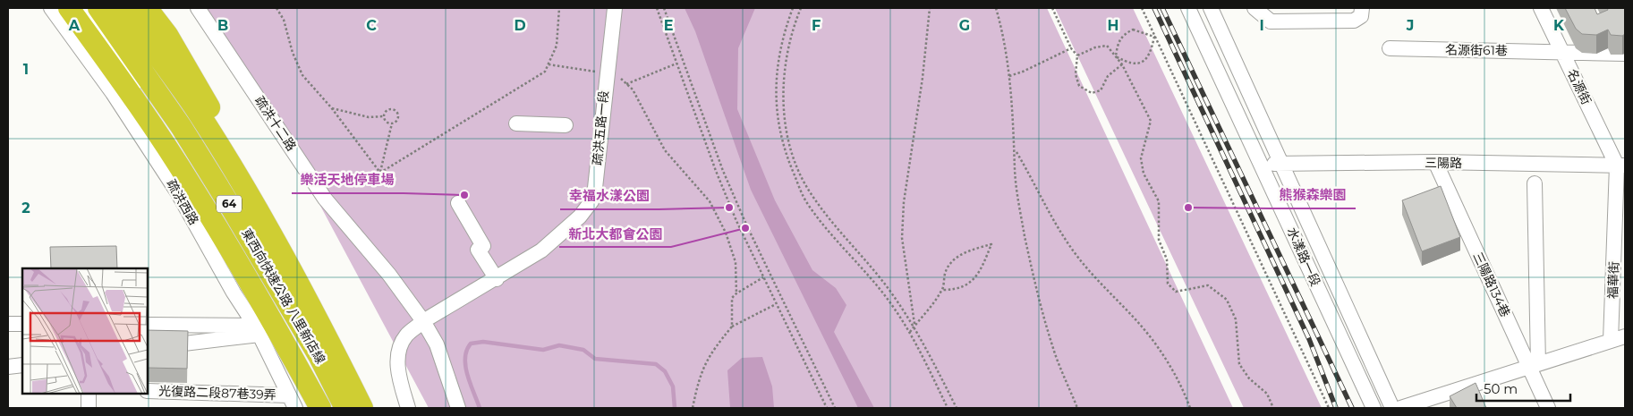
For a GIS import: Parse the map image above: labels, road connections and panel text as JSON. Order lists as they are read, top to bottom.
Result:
{
  "streets": {
    "highway": ["64", "東西向快速公路 八里新店線"],
    "street": [
      "名源街61巷",
      "名源街",
      "疏洪十二路",
      "疏洪五路一段",
      "三陽路",
      "疏洪西路",
      "水漾路一段",
      "福華街",
      "三陽路134巷",
      "光復路二段87巷39弄"
    ]
  },
  "crossings": [
    ["名源街61巷", "名源街"],
    ["名源街", "三陽路"],
    ["名源街", "福華街"],
    ["疏洪十二路", "疏洪五路一段"],
    ["三陽路", "水漾路一段"],
    ["三陽路", "福華街"],
    ["三陽路", "三陽路134巷"],
    ["疏洪西路", "光復路二段87巷39弄"]
  ],
  "places": [
    "樂活天地停車場",
    "幸福水漾公園",
    "熊猴森樂園",
    "新北大都會公園"
  ],
  "scale_bar": "50 m",
  "grid": {
    "columns": [
      "A",
      "B",
      "C",
      "D",
      "E",
      "F",
      "G",
      "H",
      "I",
      "J",
      "K"
    ],
    "rows": ["1", "2"]
  }
}
